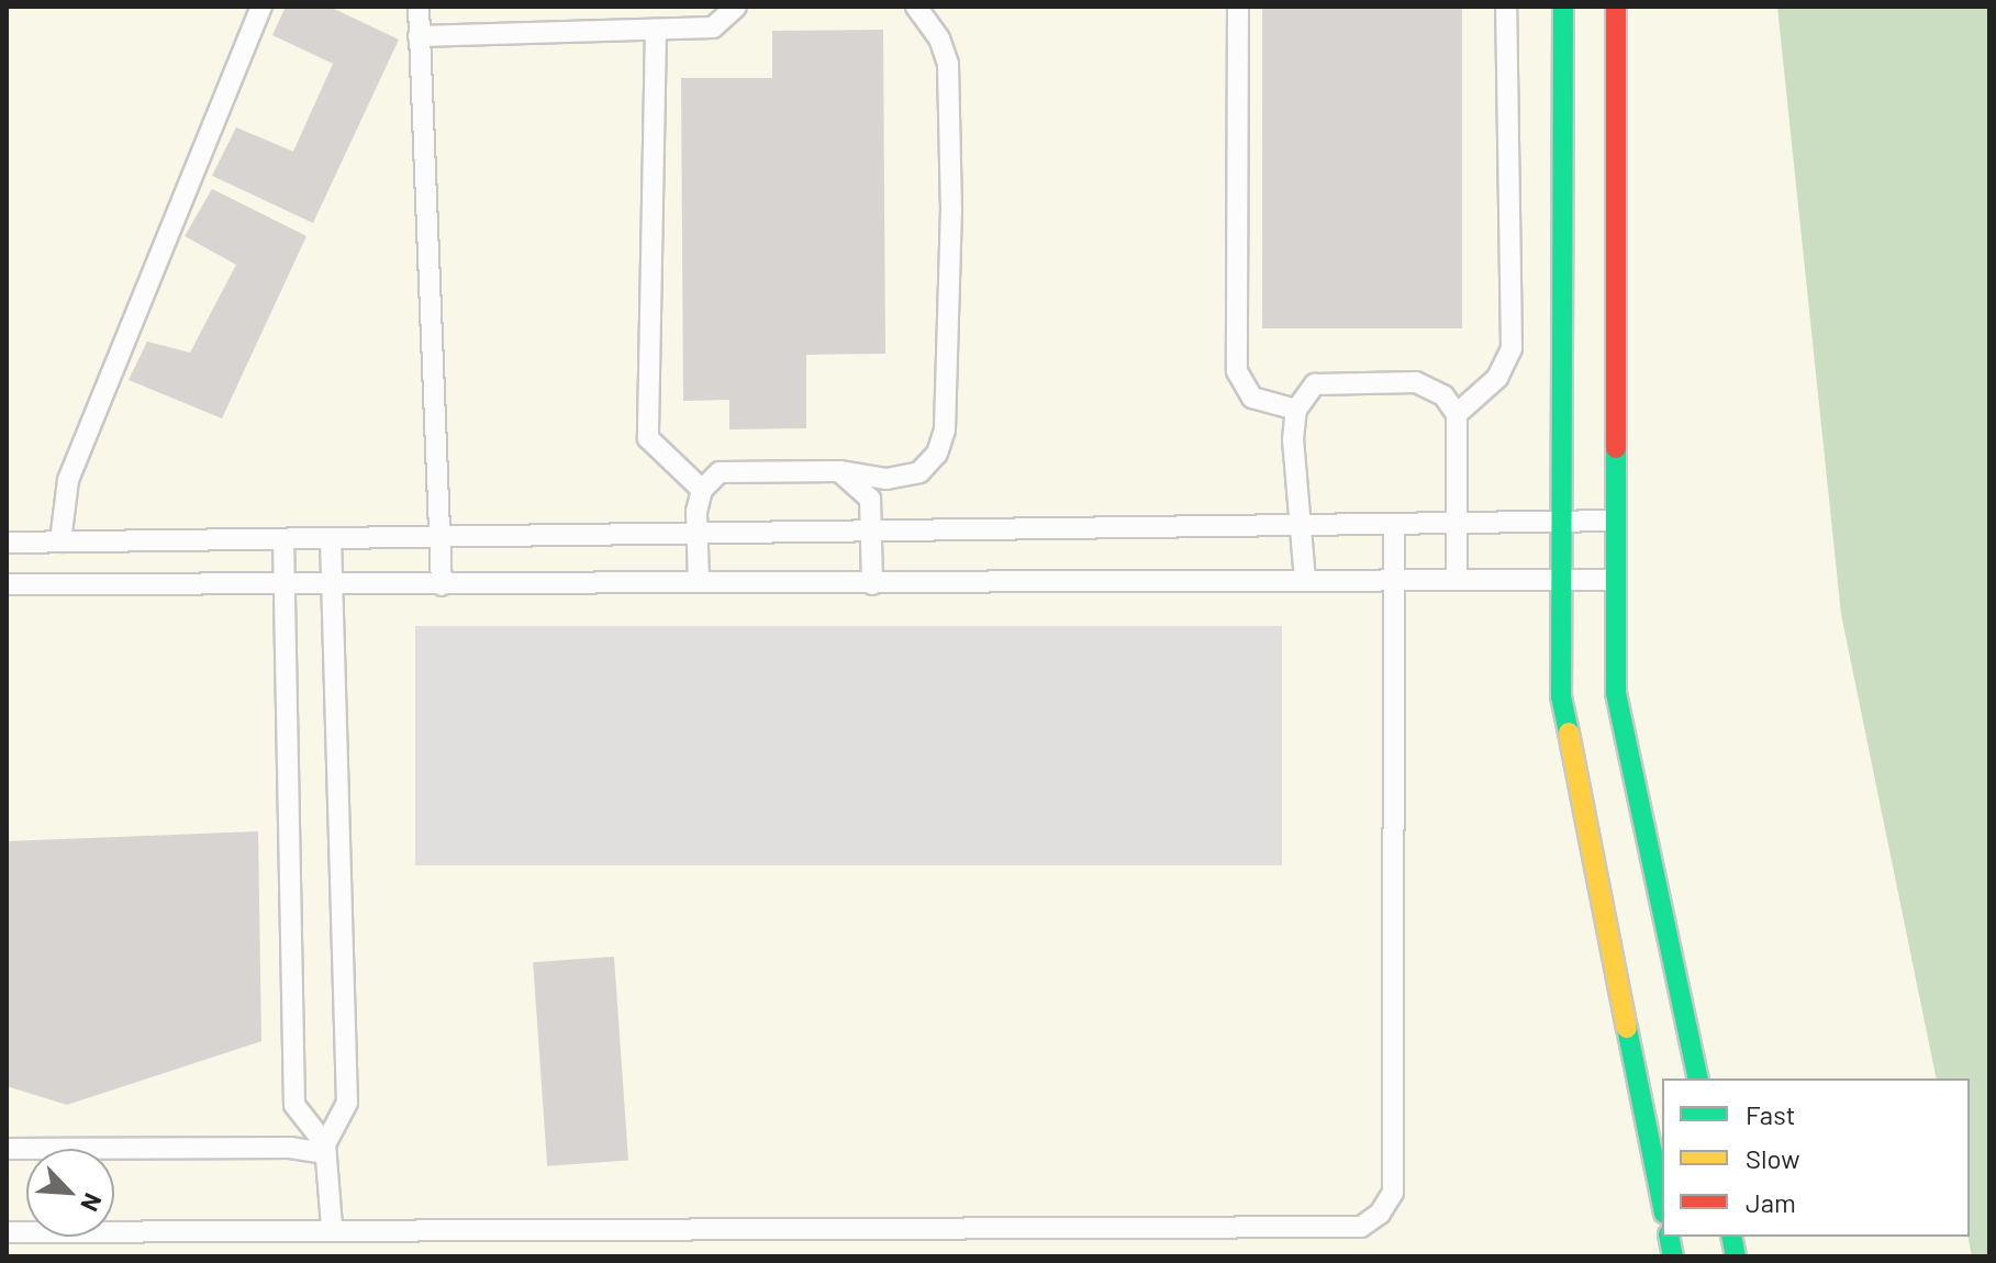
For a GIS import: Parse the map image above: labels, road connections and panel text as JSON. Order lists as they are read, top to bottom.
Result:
{
  "legend": ["Fast", "Slow", "Jam"],
  "north": "bottom right"
}
